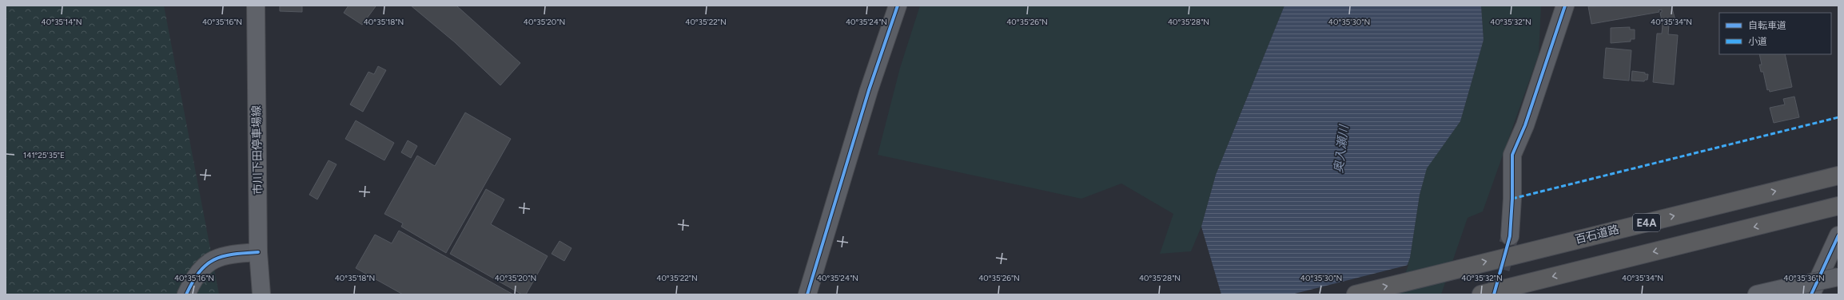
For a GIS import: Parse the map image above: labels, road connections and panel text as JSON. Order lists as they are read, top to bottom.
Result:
{
  "streets": {
    "highway": ["E4A", "百石道路"],
    "main road": ["市川下田停車場線"]
  },
  "water": ["奥入瀬川"],
  "legend": ["自転車道", "小道"],
  "coordinates": [
    "40°35'14\"N",
    "40°35'16\"N",
    "40°35'18\"N",
    "40°35'20\"N",
    "40°35'22\"N",
    "40°35'24\"N",
    "40°35'26\"N",
    "40°35'28\"N",
    "40°35'30\"N",
    "40°35'32\"N",
    "40°35'34\"N",
    "141°25'35\"E",
    "40°35'36\"N"
  ]
}
